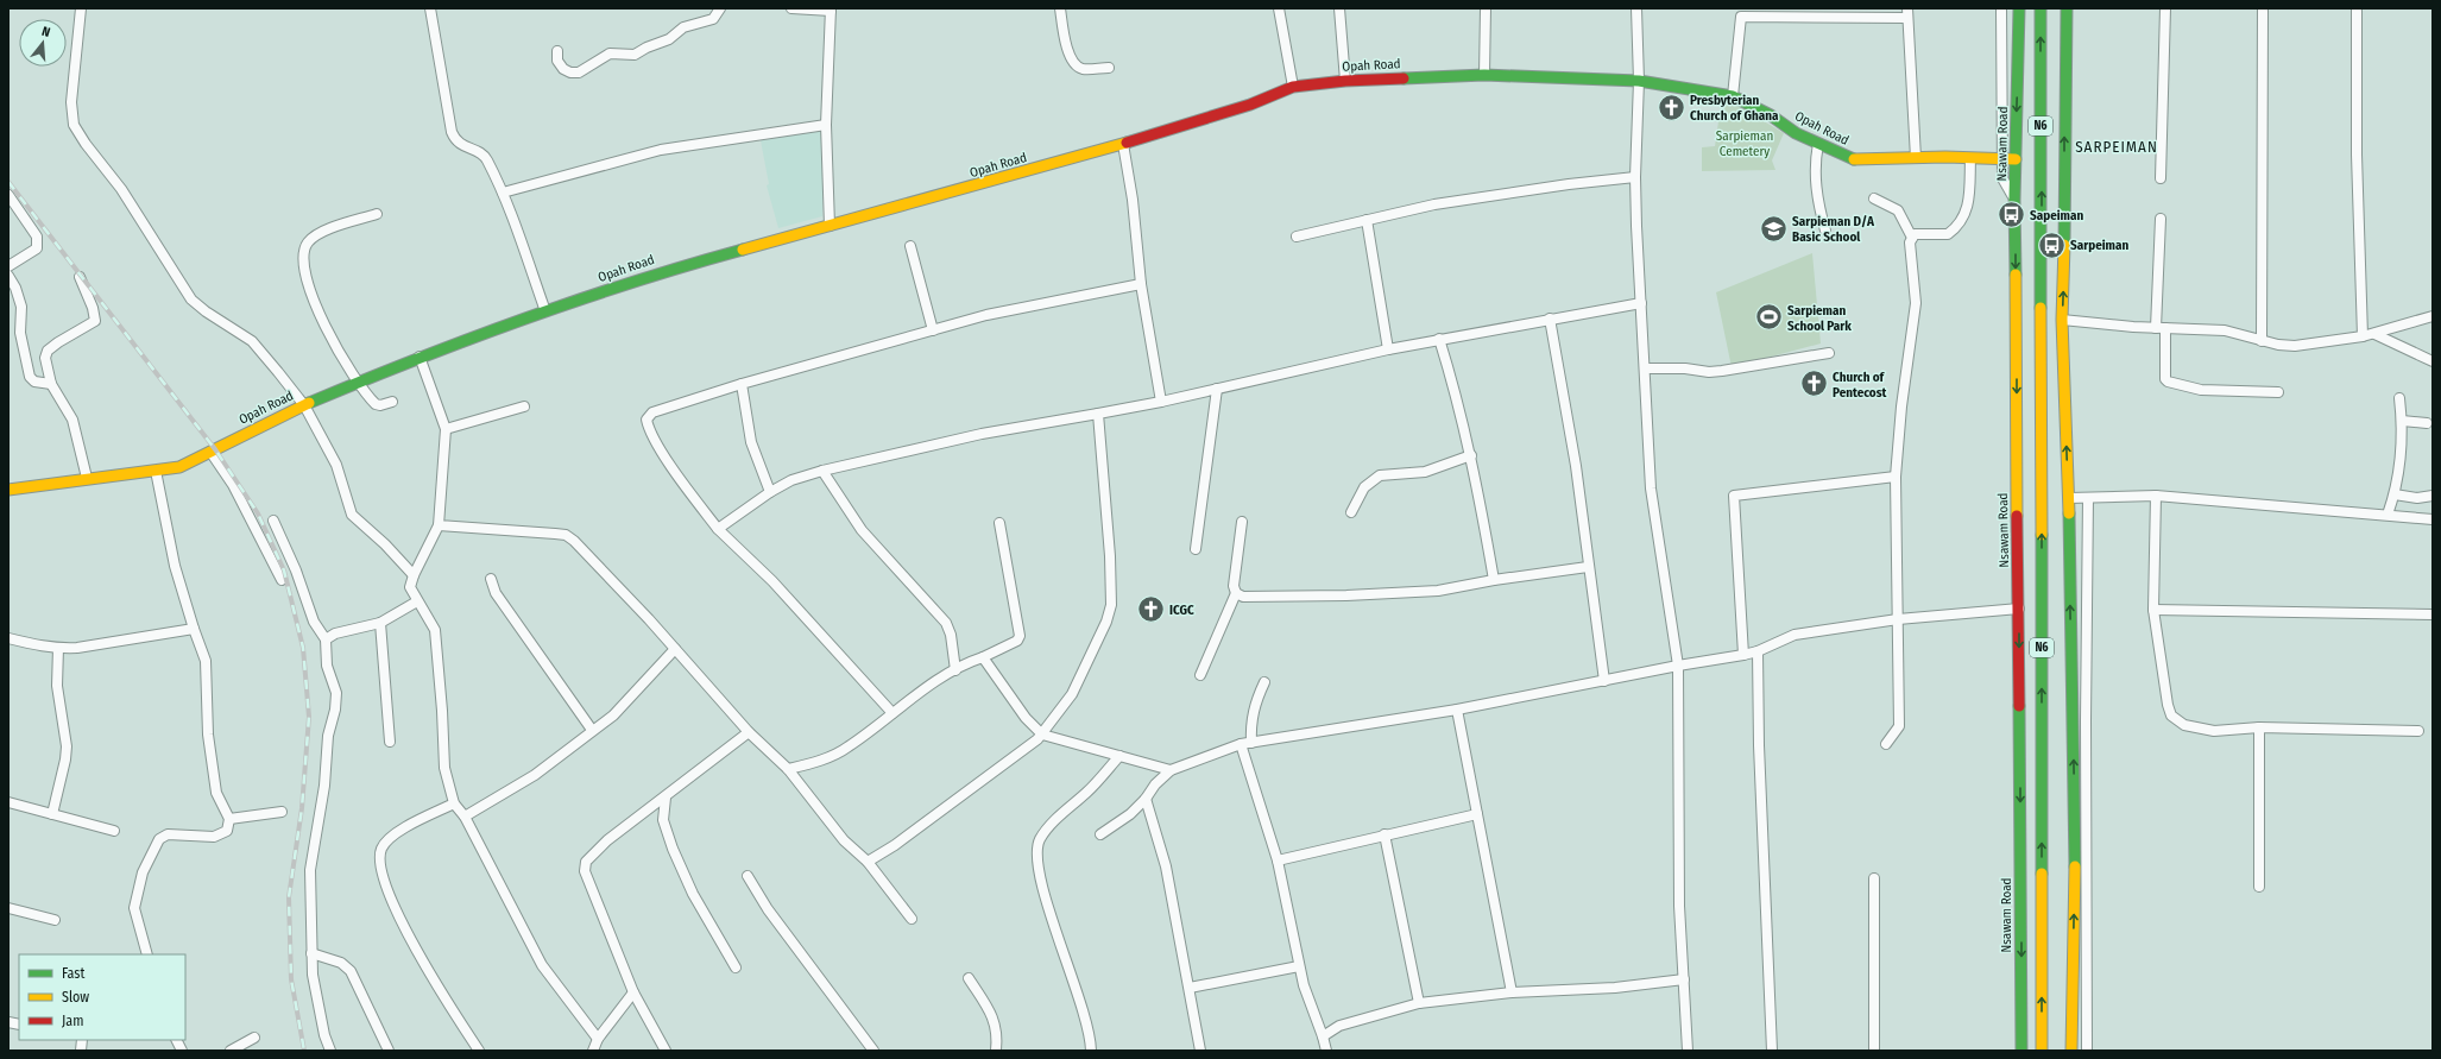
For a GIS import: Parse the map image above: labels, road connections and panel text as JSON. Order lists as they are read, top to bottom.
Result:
{
  "streets": {
    "main road": ["Opah Road", "N6", "Nsawam Road"]
  },
  "crossings": [
    ["Opah Road", "Nsawam Road"]
  ],
  "districts": ["SARPEIMAN"],
  "parks": ["Sarpieman Cemetery"],
  "places": {
    "church": ["Presbyterian Church of Ghana", "Church of Pentecost", "ICGC"],
    "bus stop": ["Sapeiman", "Sarpeiman"],
    "school or university": ["Sarpieman D/A Basic School"],
    "sports": ["Sarpieman School Park"]
  },
  "legend": ["Fast", "Slow", "Jam"],
  "north": "top"
}
